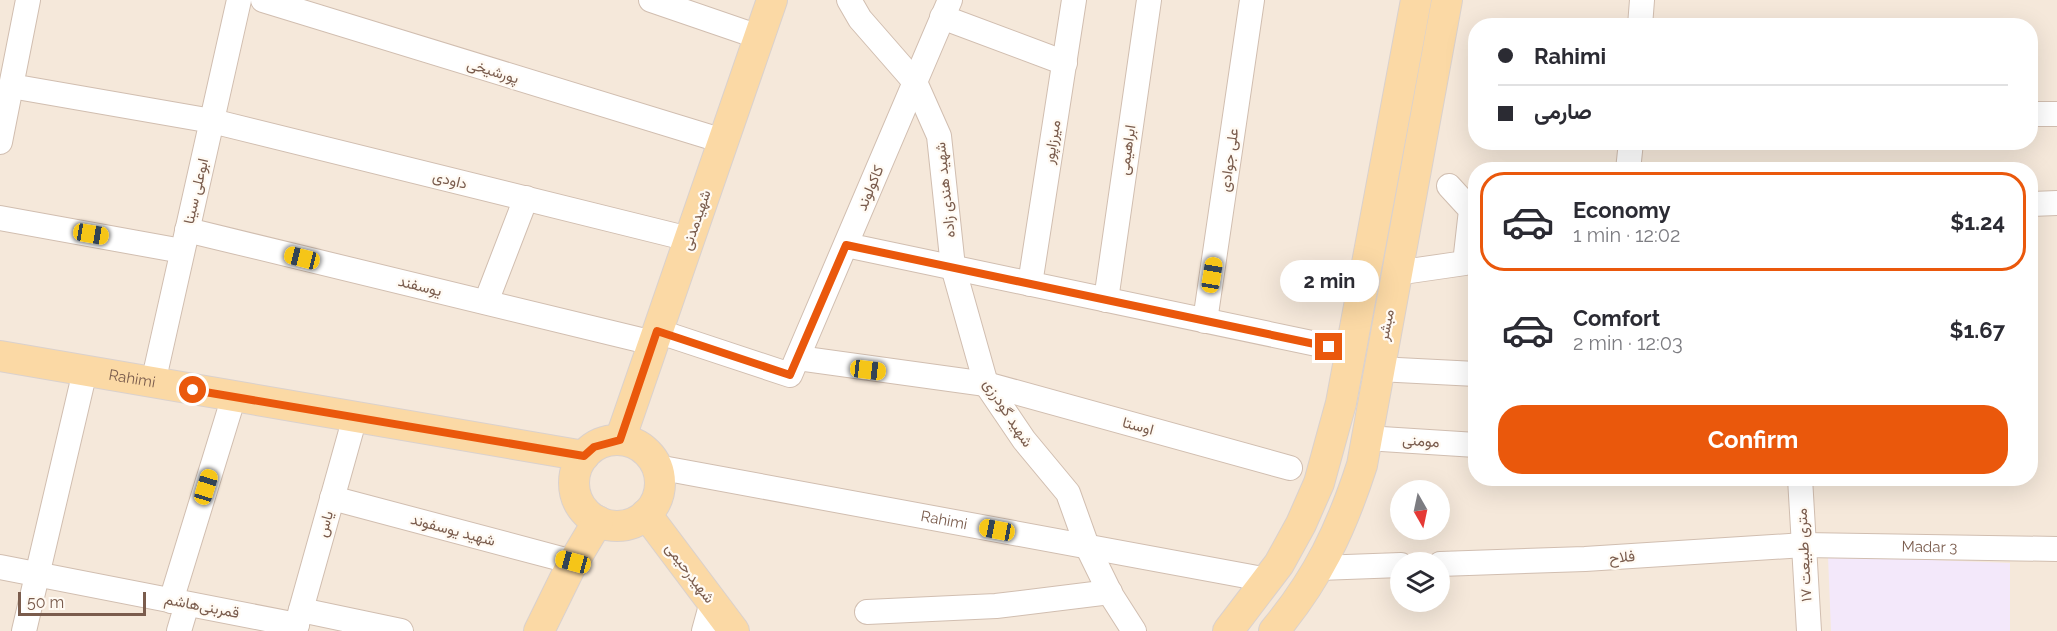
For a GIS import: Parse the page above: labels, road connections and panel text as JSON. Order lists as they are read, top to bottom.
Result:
{
  "streets": {
    "main road": [
      "شهیدمدنی",
      "مبشر",
      "Rahimi",
      "شهیدرحیمی"
    ],
    "street": [
      "پورشیخی",
      "میرزاپور",
      "ابراهیمی",
      "علی جوادی",
      "داودی",
      "کاکولوند",
      "شهید هندی زاده",
      "ابوعلی سینا",
      "یوسفند",
      "شهید گودرزی",
      "اوستا",
      "مومنی",
      "یاس",
      "شهید یوسفوند",
      "Madar 3",
      "۱۷ متری طبیعت",
      "فلاح",
      "قمربنی‌هاشم"
    ]
  },
  "crossings": [
    ["پورشیخی", "شهیدمدنی"],
    ["داودی", "ابوعلی سینا"],
    ["داودی", "شهیدمدنی"],
    ["کاکولوند", "شهید هندی زاده"],
    ["کاکولوند", "یوسفند"],
    ["کاکولوند", "اوستا"],
    ["شهید هندی زاده", "شهید گودرزی"],
    ["ابوعلی سینا", "یوسفند"],
    ["ابوعلی سینا", "Rahimi"],
    ["شهیدمدنی", "یوسفند"],
    ["شهیدمدنی", "Rahimi"],
    ["شهیدمدنی", "شهیدرحیمی"],
    ["یوسفند", "اوستا"],
    ["مبشر", "مومنی"],
    ["Rahimi", "شهید گودرزی"],
    ["Rahimi", "یاس"],
    ["Rahimi", "شهیدرحیمی"],
    ["شهید گودرزی", "اوستا"],
    ["یاس", "شهید یوسفوند"],
    ["یاس", "قمربنی‌هاشم"],
    ["Madar 3", "۱۷ متری طبیعت"],
    ["Madar 3", "فلاح"],
    ["۱۷ متری طبیعت", "فلاح"]
  ],
  "scale_bar": "50 m",
  "north": "bottom",
  "page": {
    "banner": ["Rahimi", "صارمی"],
    "list": [
      {
        "name": "Economy",
        "note": "1 min · 12:02",
        "value": "$1.24"
      },
      {
        "name": "Comfort",
        "note": "2 min · 12:03",
        "value": "$1.67"
      }
    ],
    "bubble": "2 min",
    "buttons": "Confirm",
    "scale": "50 m"
  }
}
